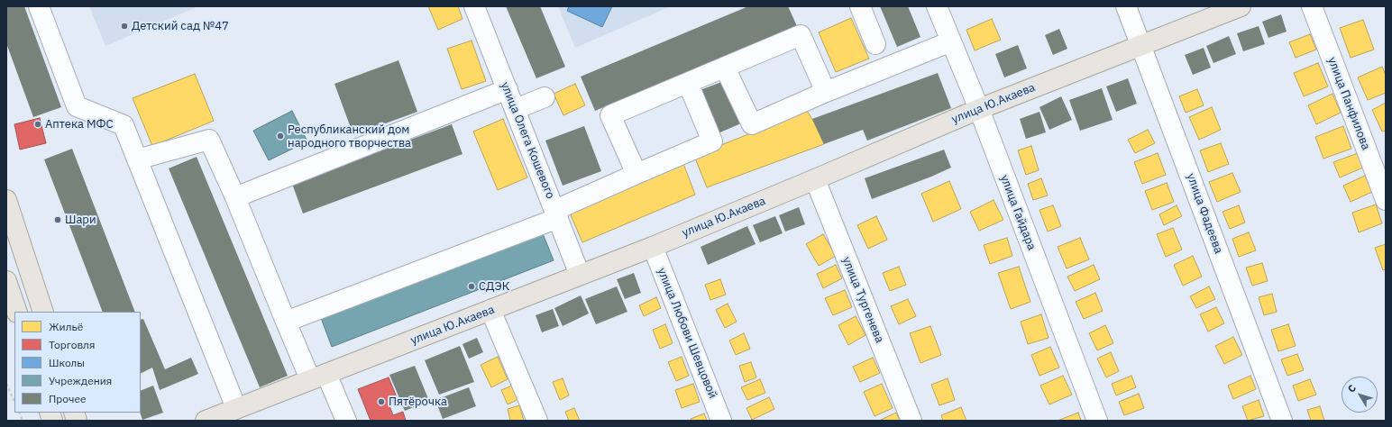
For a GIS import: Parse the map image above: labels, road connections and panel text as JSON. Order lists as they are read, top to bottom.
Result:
{
  "streets": {
    "main road": ["улица Ю.Акаева"],
    "street": [
      "улица Панфилова",
      "улица Олега Кошевого",
      "улица Гайдара",
      "улица Фадеева",
      "улица Тургенева",
      "улица Любови Шевцовой"
    ]
  },
  "crossings": [
    ["улица Ю.Акаева", "улица Олега Кошевого"],
    ["улица Ю.Акаева", "улица Гайдара"],
    ["улица Ю.Акаева", "улица Фадеева"],
    ["улица Ю.Акаева", "улица Тургенева"],
    ["улица Ю.Акаева", "улица Любови Шевцовой"]
  ],
  "places": [
    "Детский сад №47",
    "Аптека МФС",
    "Республиканский дом народного творчества",
    "Шари",
    "СДЭК",
    "Пятёрочка"
  ],
  "legend": [
    "Жильё",
    "Торговля",
    "Школы",
    "Учреждения",
    "Прочее"
  ],
  "north": "top left"
}
